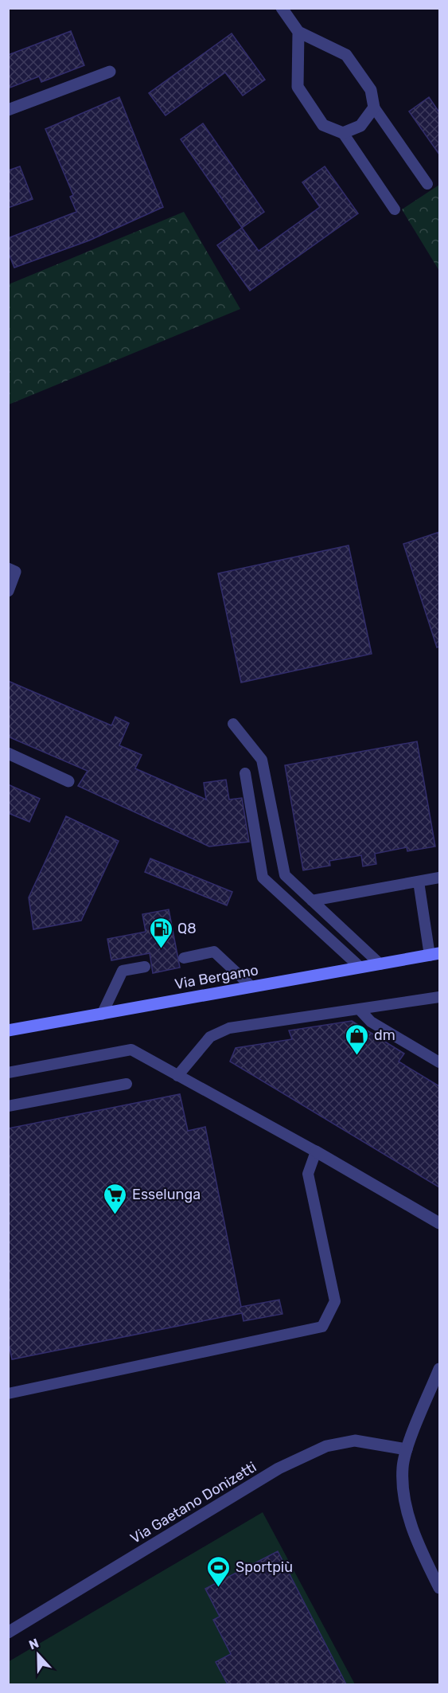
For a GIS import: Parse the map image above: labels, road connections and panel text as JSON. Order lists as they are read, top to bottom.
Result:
{
  "streets": {
    "main road": ["Via Bergamo"],
    "street": ["Via Gaetano Donizetti"]
  },
  "places": {
    "fuel station": ["Q8"],
    "shop": ["dm"],
    "supermarket": ["Esselunga"],
    "sports": ["Sportpiù"]
  },
  "north": "top"
}
